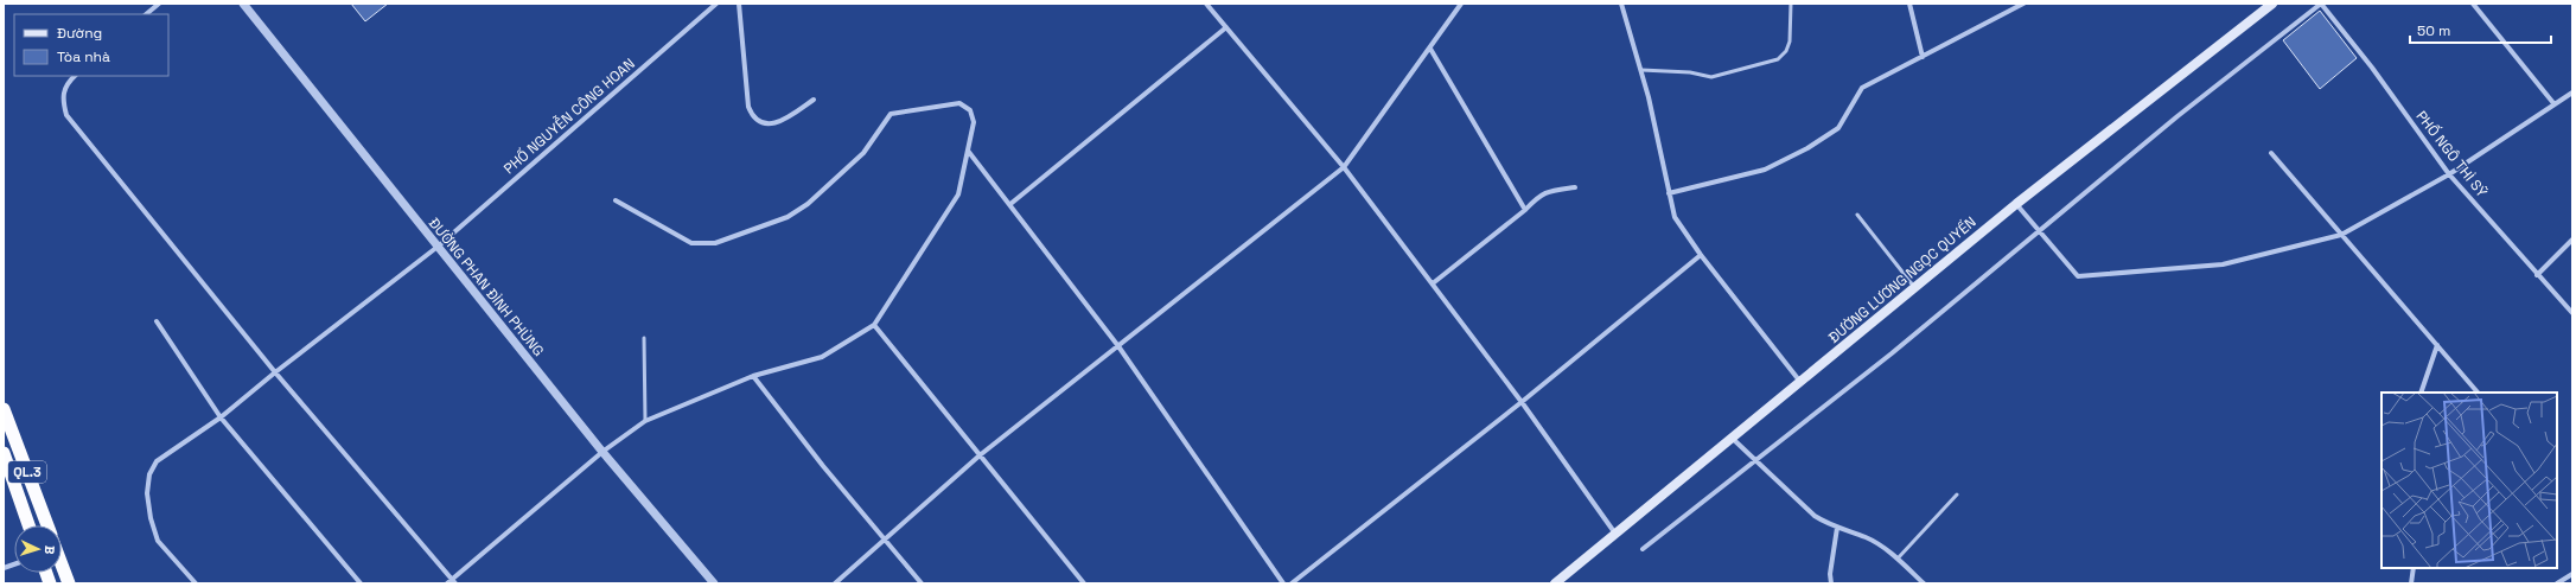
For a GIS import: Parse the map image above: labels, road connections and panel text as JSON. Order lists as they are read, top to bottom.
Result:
{
  "streets": {
    "highway": ["QL.3"],
    "main road": ["ĐƯỜNG LƯƠNG NGỌC QUYẾN"],
    "street": ["PHỐ NGUYỄN CÔNG HOAN", "PHỐ NGÔ THÌ SỸ", "ĐƯỜNG PHAN ĐÌNH PHÙNG"]
  },
  "crossings": [
    ["PHỐ NGUYỄN CÔNG HOAN", "ĐƯỜNG PHAN ĐÌNH PHÙNG"]
  ],
  "legend": ["Đường", "Tòa nhà"],
  "scale_bar": "50 m",
  "north": "right"
}
